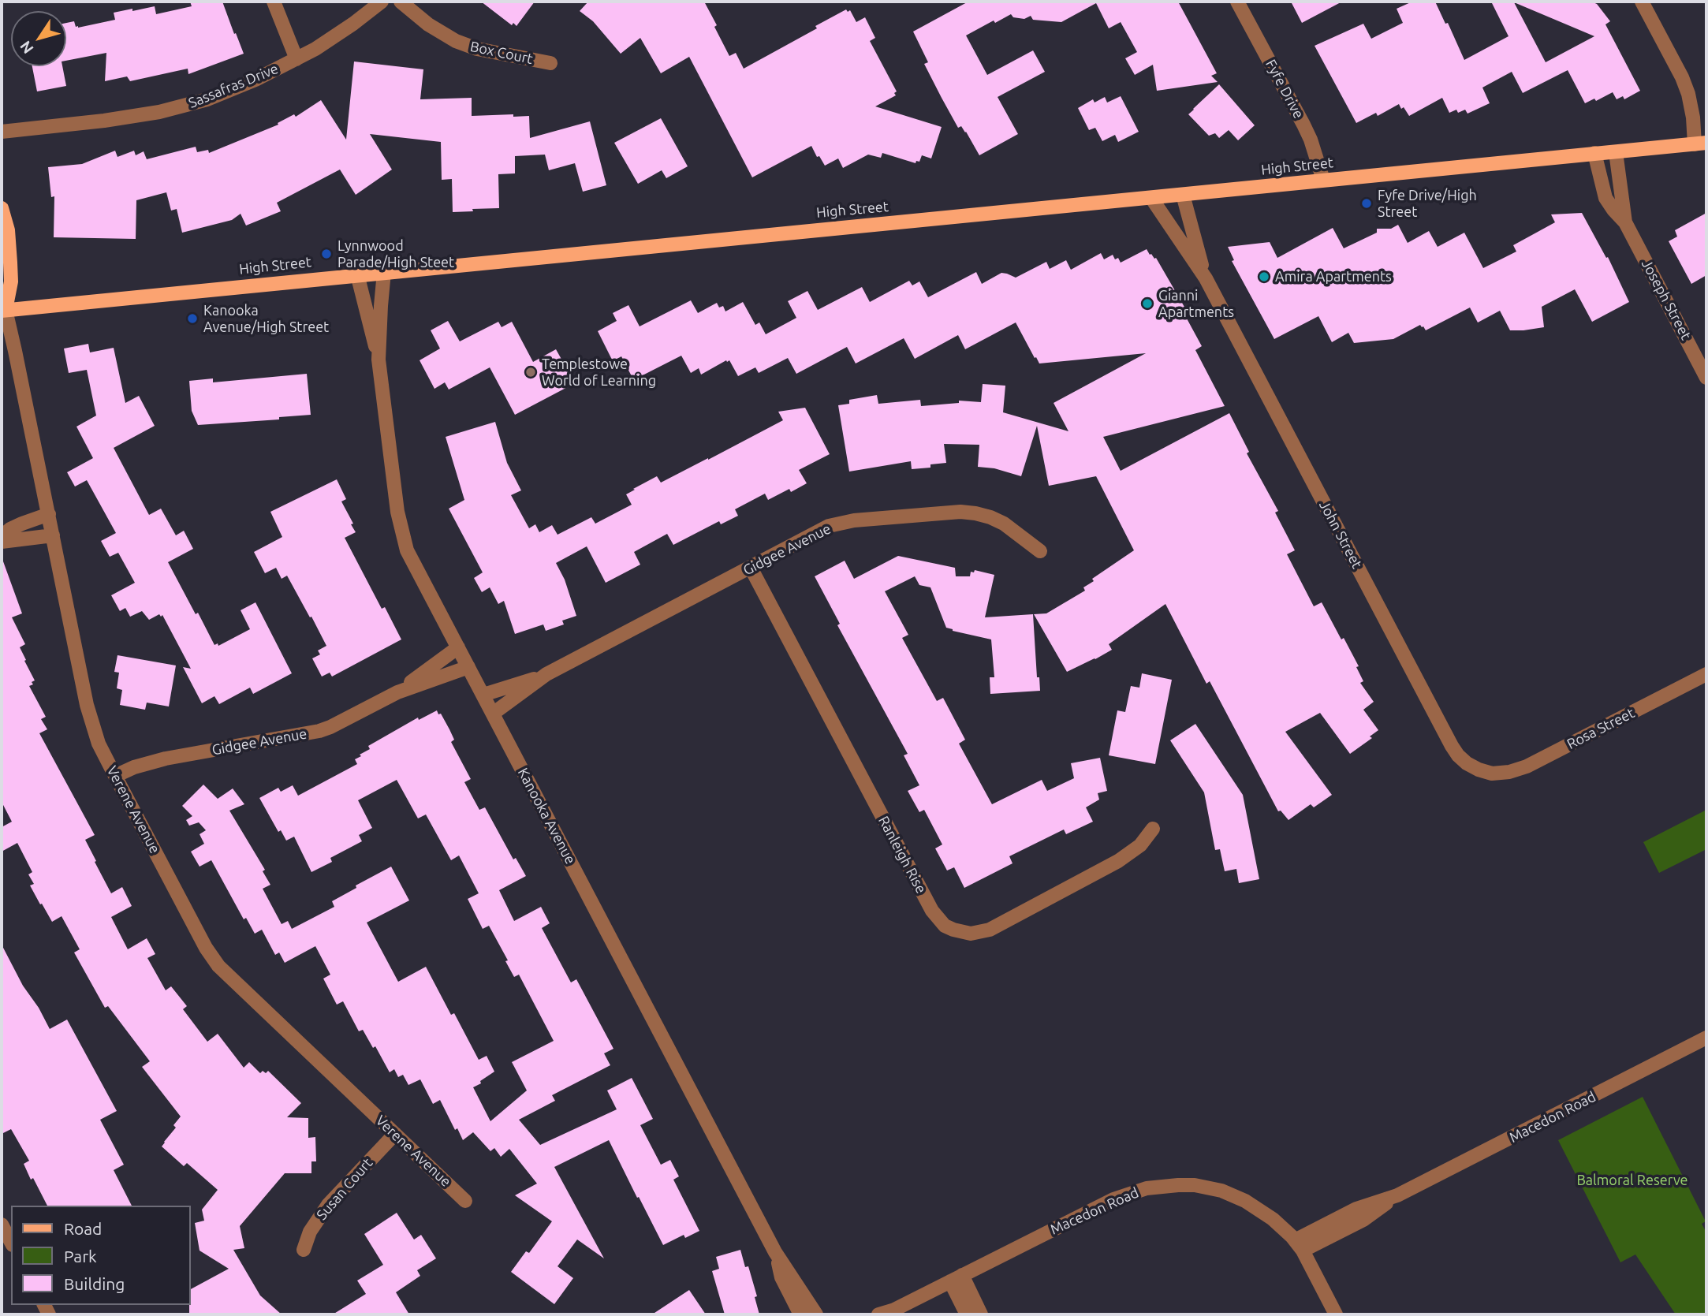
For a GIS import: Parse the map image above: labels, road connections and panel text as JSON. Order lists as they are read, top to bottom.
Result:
{
  "streets": {
    "main road": ["High Street"],
    "street": [
      "Box Court",
      "Sassafras Drive",
      "Fyfe Drive",
      "Joseph Street",
      "John Street",
      "Gidgee Avenue",
      "Rosa Street",
      "Verene Avenue",
      "Kanooka Avenue",
      "Ranleigh Rise",
      "Macedon Road",
      "Susan Court"
    ]
  },
  "crossings": [
    ["Fyfe Drive", "High Street"],
    ["High Street", "Joseph Street"],
    ["High Street", "John Street"],
    ["High Street", "Verene Avenue"],
    ["High Street", "Kanooka Avenue"],
    ["John Street", "Rosa Street"],
    ["Gidgee Avenue", "Verene Avenue"],
    ["Gidgee Avenue", "Kanooka Avenue"],
    ["Gidgee Avenue", "Ranleigh Rise"],
    ["Verene Avenue", "Susan Court"]
  ],
  "parks": ["Balmoral Reserve"],
  "places": [
    "Fyfe Drive/High Street",
    "Lynnwood Parade/High Steet",
    "Amira Apartments",
    "Gianni Apartments",
    "Kanooka Avenue/High Street",
    "Templestowe World of Learning"
  ],
  "legend": ["Road", "Park", "Building"],
  "north": "bottom left"
}
